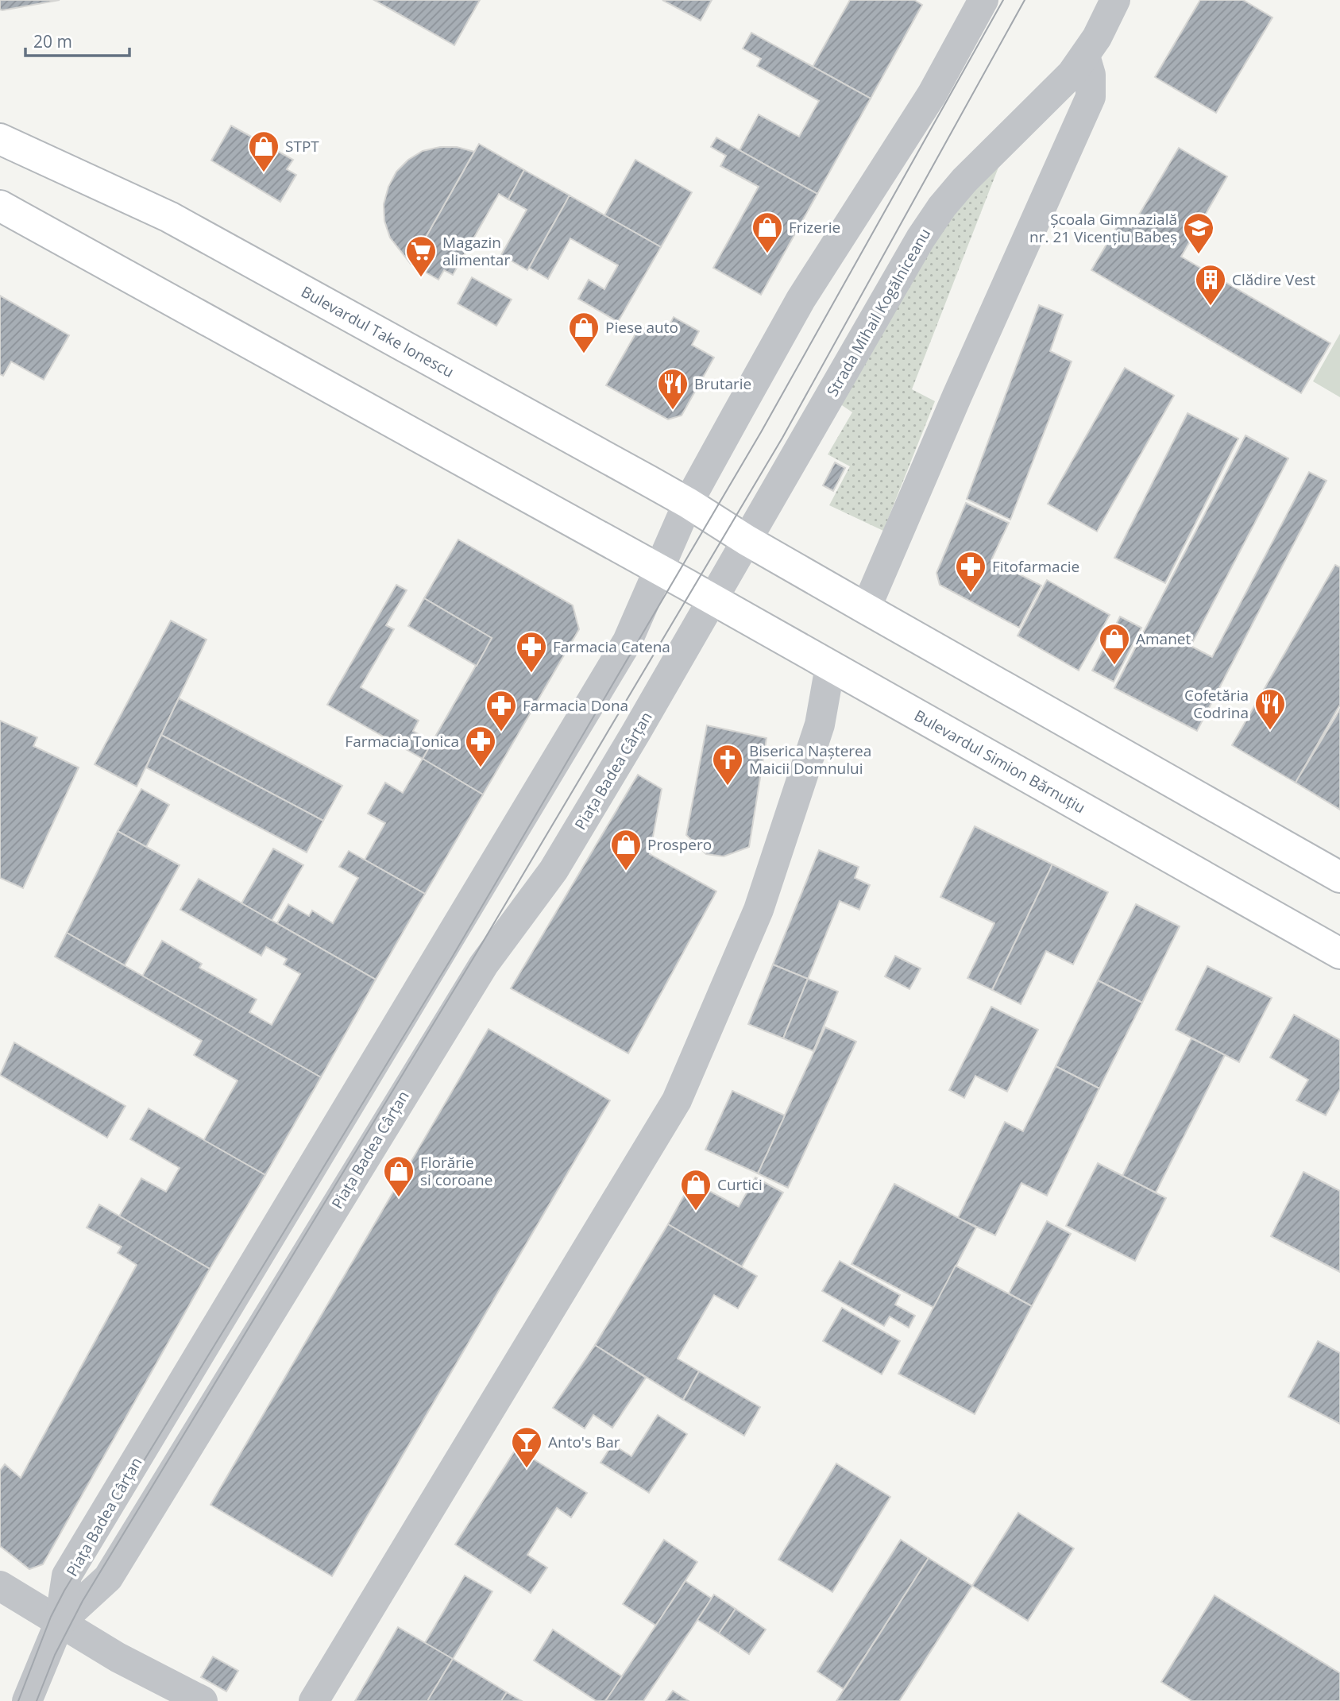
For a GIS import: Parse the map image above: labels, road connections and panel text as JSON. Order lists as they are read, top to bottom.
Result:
{
  "streets": {
    "main road": ["Bulevardul Take Ionescu", "Bulevardul Simion Bărnuțiu"],
    "street": ["Strada Mihail Kogălniceanu", "Piața Badea Cârțan"]
  },
  "crossings": [
    ["Strada Mihail Kogălniceanu", "Bulevardul Take Ionescu"],
    ["Strada Mihail Kogălniceanu", "Bulevardul Simion Bărnuțiu"],
    ["Strada Mihail Kogălniceanu", "Piața Badea Cârțan"],
    ["Bulevardul Simion Bărnuțiu", "Piața Badea Cârțan"]
  ],
  "places": {
    "shop": [
      "STPT",
      "Frizerie",
      "Piese auto",
      "Amanet",
      "Prospero",
      "Florărie si coroane",
      "Curtici"
    ],
    "school or university": ["Școala Gimnazială nr. 21 Vicențiu Babeș"],
    "supermarket": ["Magazin alimentar"],
    "building": ["Clădire Vest"],
    "restaurant": ["Brutarie", "Cofetăria Codrina"],
    "pharmacy": [
      "Fitofarmacie",
      "Farmacia Catena",
      "Farmacia Dona",
      "Farmacia Tonica"
    ],
    "church": ["Biserica Nașterea Maicii Domnului"],
    "bar": ["Anto's Bar"]
  },
  "scale_bar": "20 m"
}
